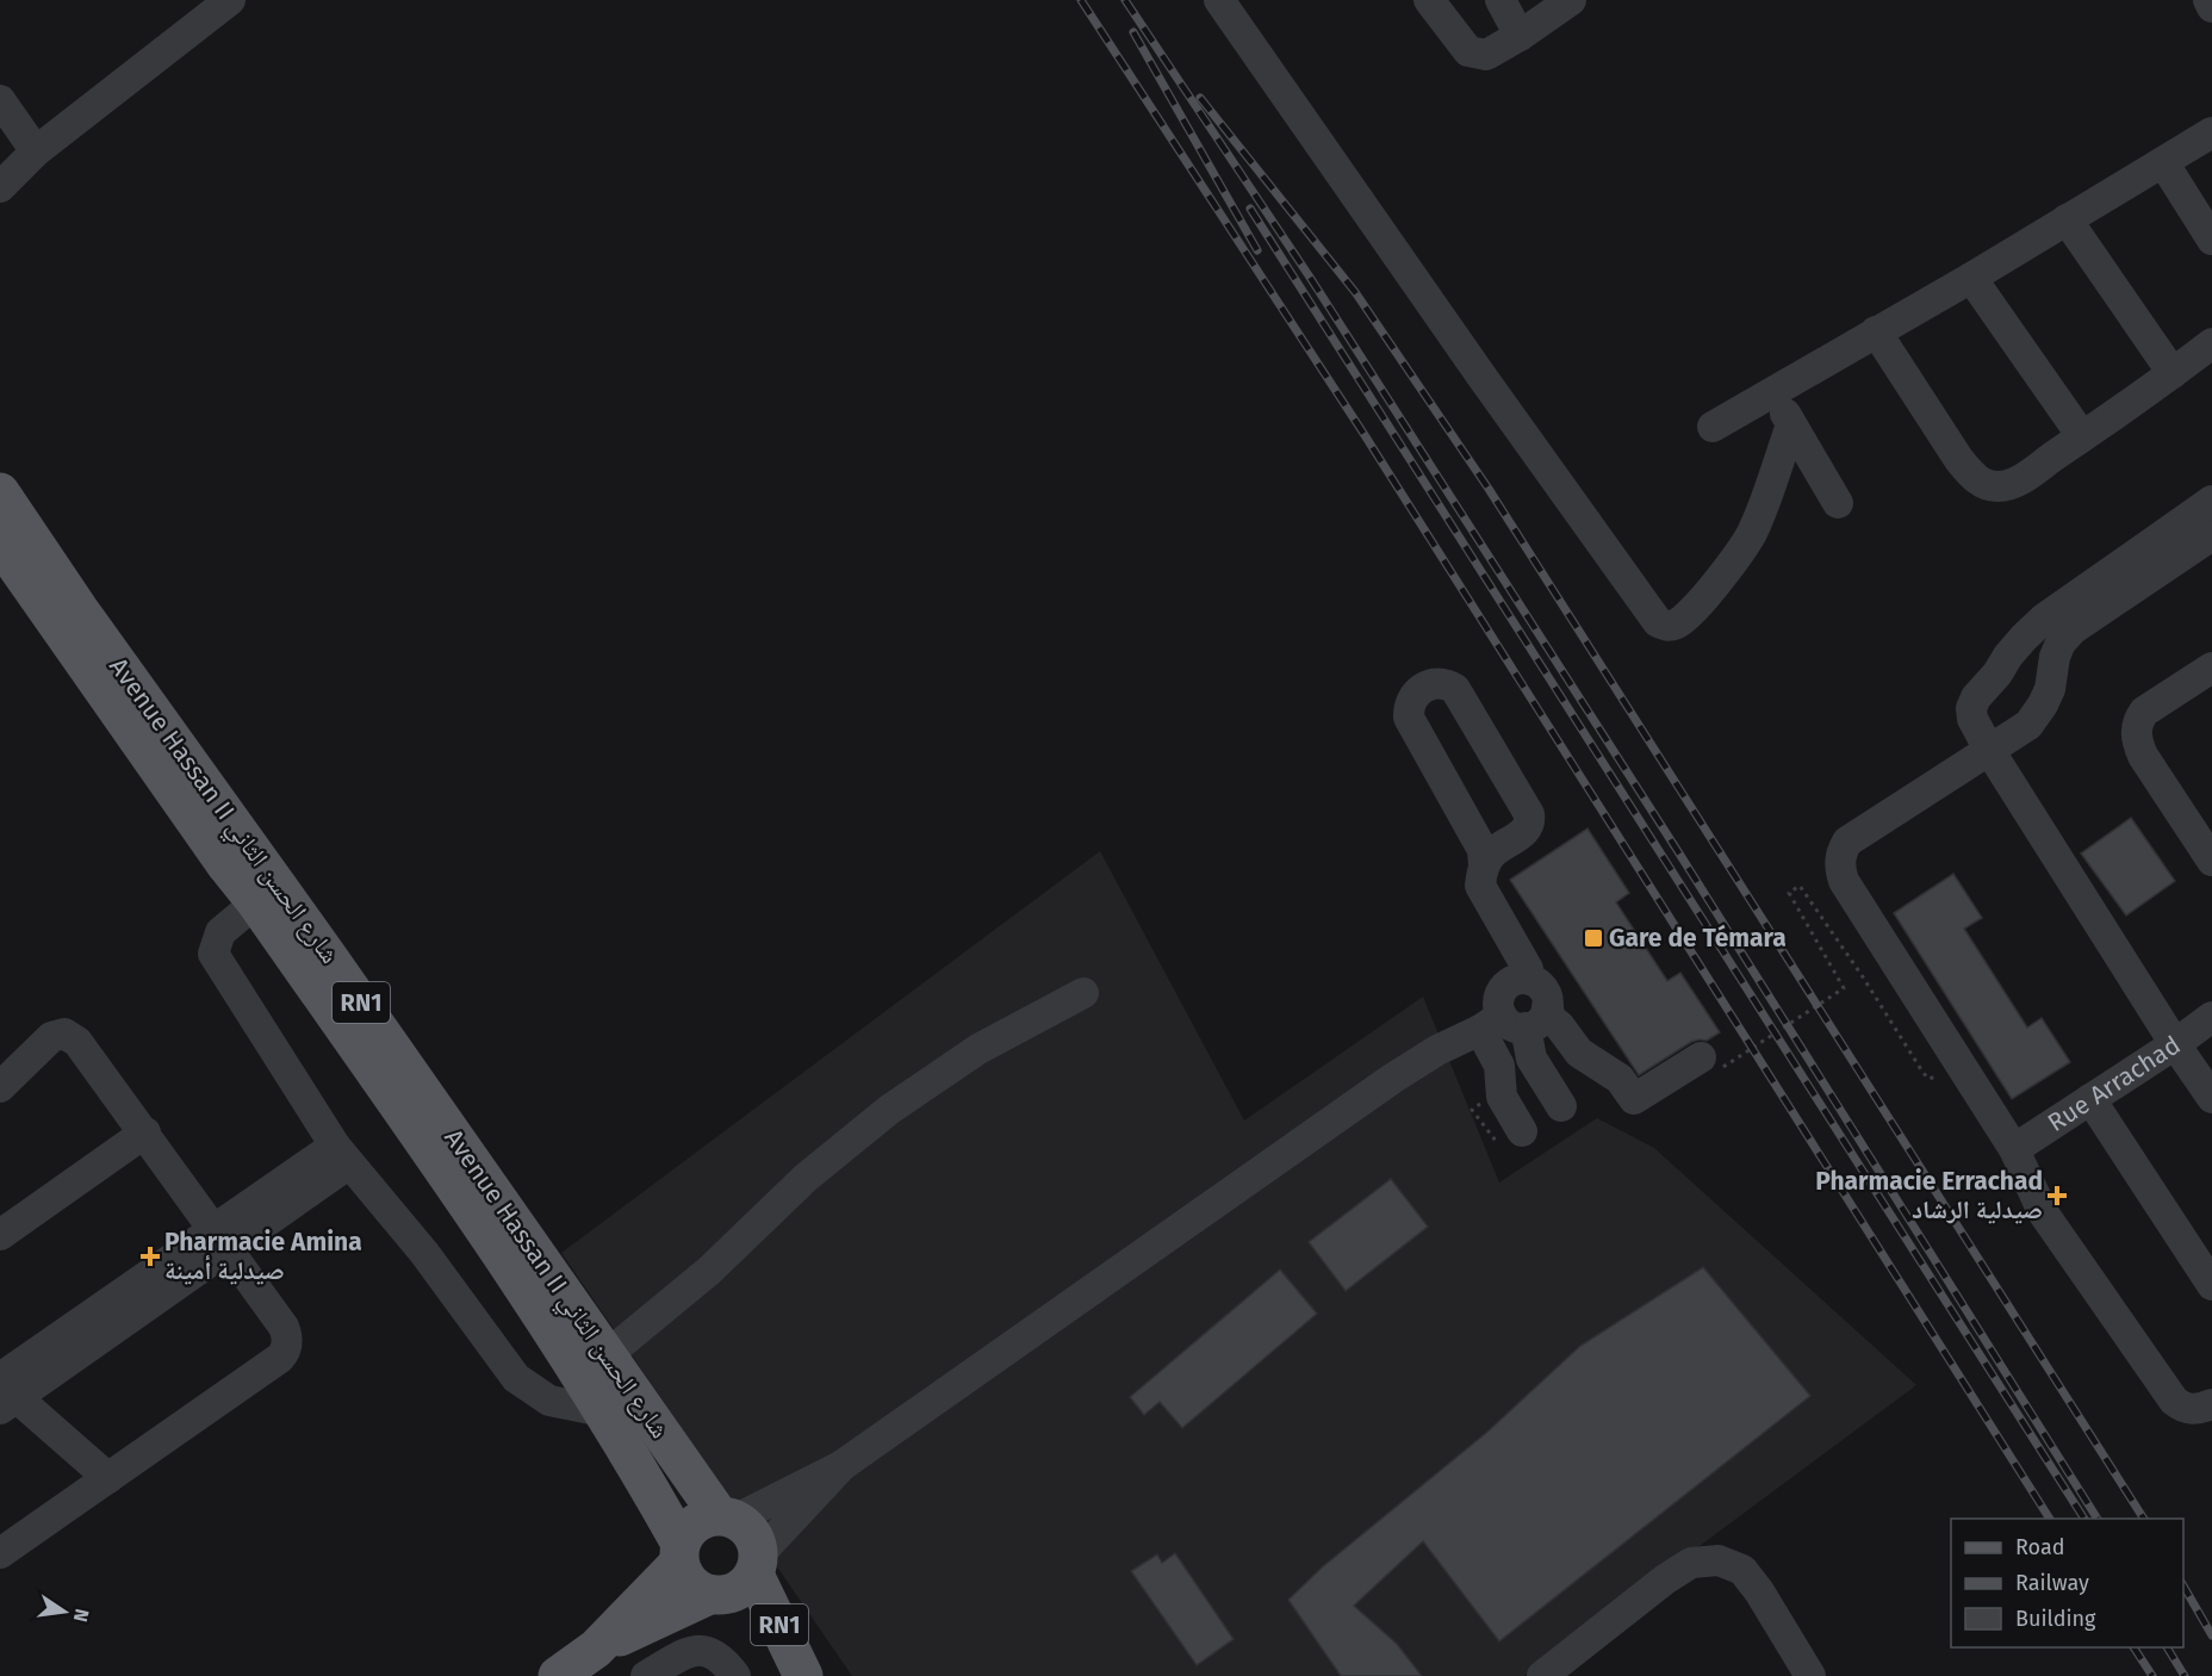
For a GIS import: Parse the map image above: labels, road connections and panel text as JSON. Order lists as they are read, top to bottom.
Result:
{
  "streets": {
    "main road": ["Avenue Hassan II شارع الحسن الثاني", "RN1"],
    "street": ["Rue Arrachad"]
  },
  "places": {
    "transit": ["Gare de Témara"],
    "health": ["Pharmacie Errachad صيدلية الرشاد", "Pharmacie Amina صيدلية أمينة"]
  },
  "legend": ["Road", "Railway", "Building"],
  "north": "right"
}
